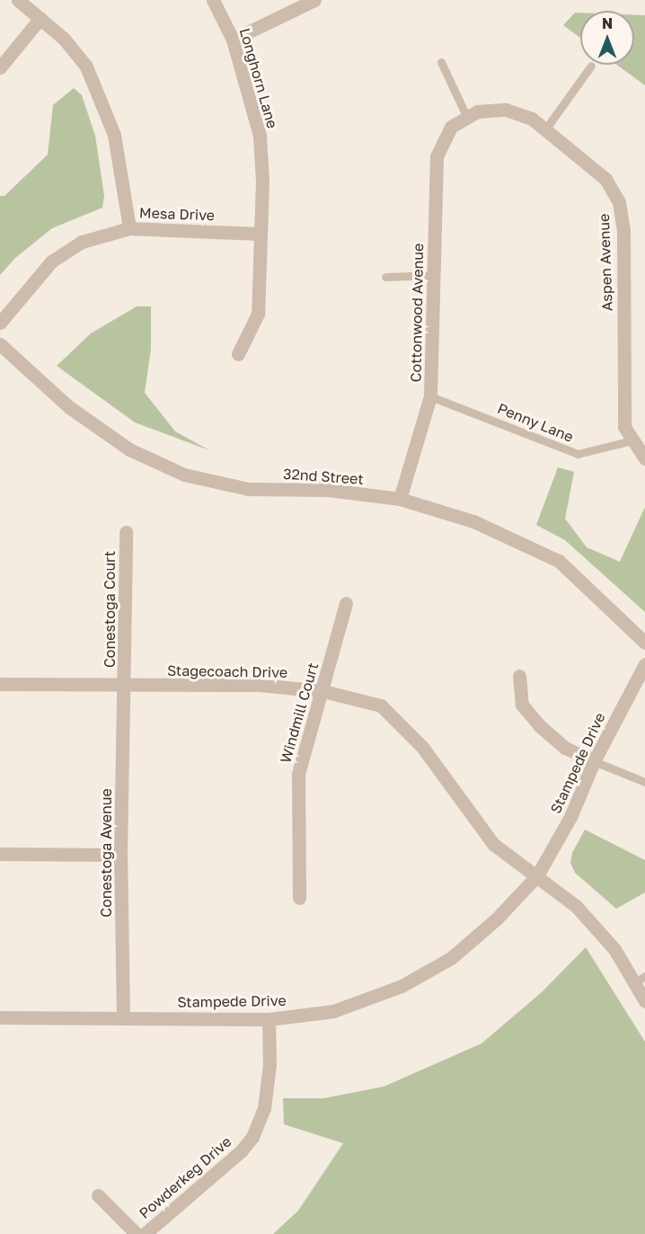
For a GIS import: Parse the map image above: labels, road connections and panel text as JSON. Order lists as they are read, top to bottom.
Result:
{
  "streets": {
    "street": [
      "Longhorn Lane",
      "Mesa Drive",
      "Aspen Avenue",
      "Cottonwood Avenue",
      "32nd Street",
      "Conestoga Court",
      "Stagecoach Drive",
      "Windmill Court",
      "Stampede Drive",
      "Conestoga Avenue",
      "Powderkeg Drive"
    ],
    "lane": ["Penny Lane"]
  },
  "crossings": [
    ["Longhorn Lane", "Mesa Drive"],
    ["Aspen Avenue", "Cottonwood Avenue"],
    ["Aspen Avenue", "Penny Lane"],
    ["Cottonwood Avenue", "Penny Lane"],
    ["Cottonwood Avenue", "32nd Street"],
    ["Conestoga Court", "Stagecoach Drive"],
    ["Conestoga Court", "Conestoga Avenue"],
    ["Stagecoach Drive", "Windmill Court"],
    ["Stagecoach Drive", "Stampede Drive"],
    ["Stagecoach Drive", "Conestoga Avenue"],
    ["Stampede Drive", "Conestoga Avenue"],
    ["Stampede Drive", "Powderkeg Drive"]
  ],
  "north": "top"
}
